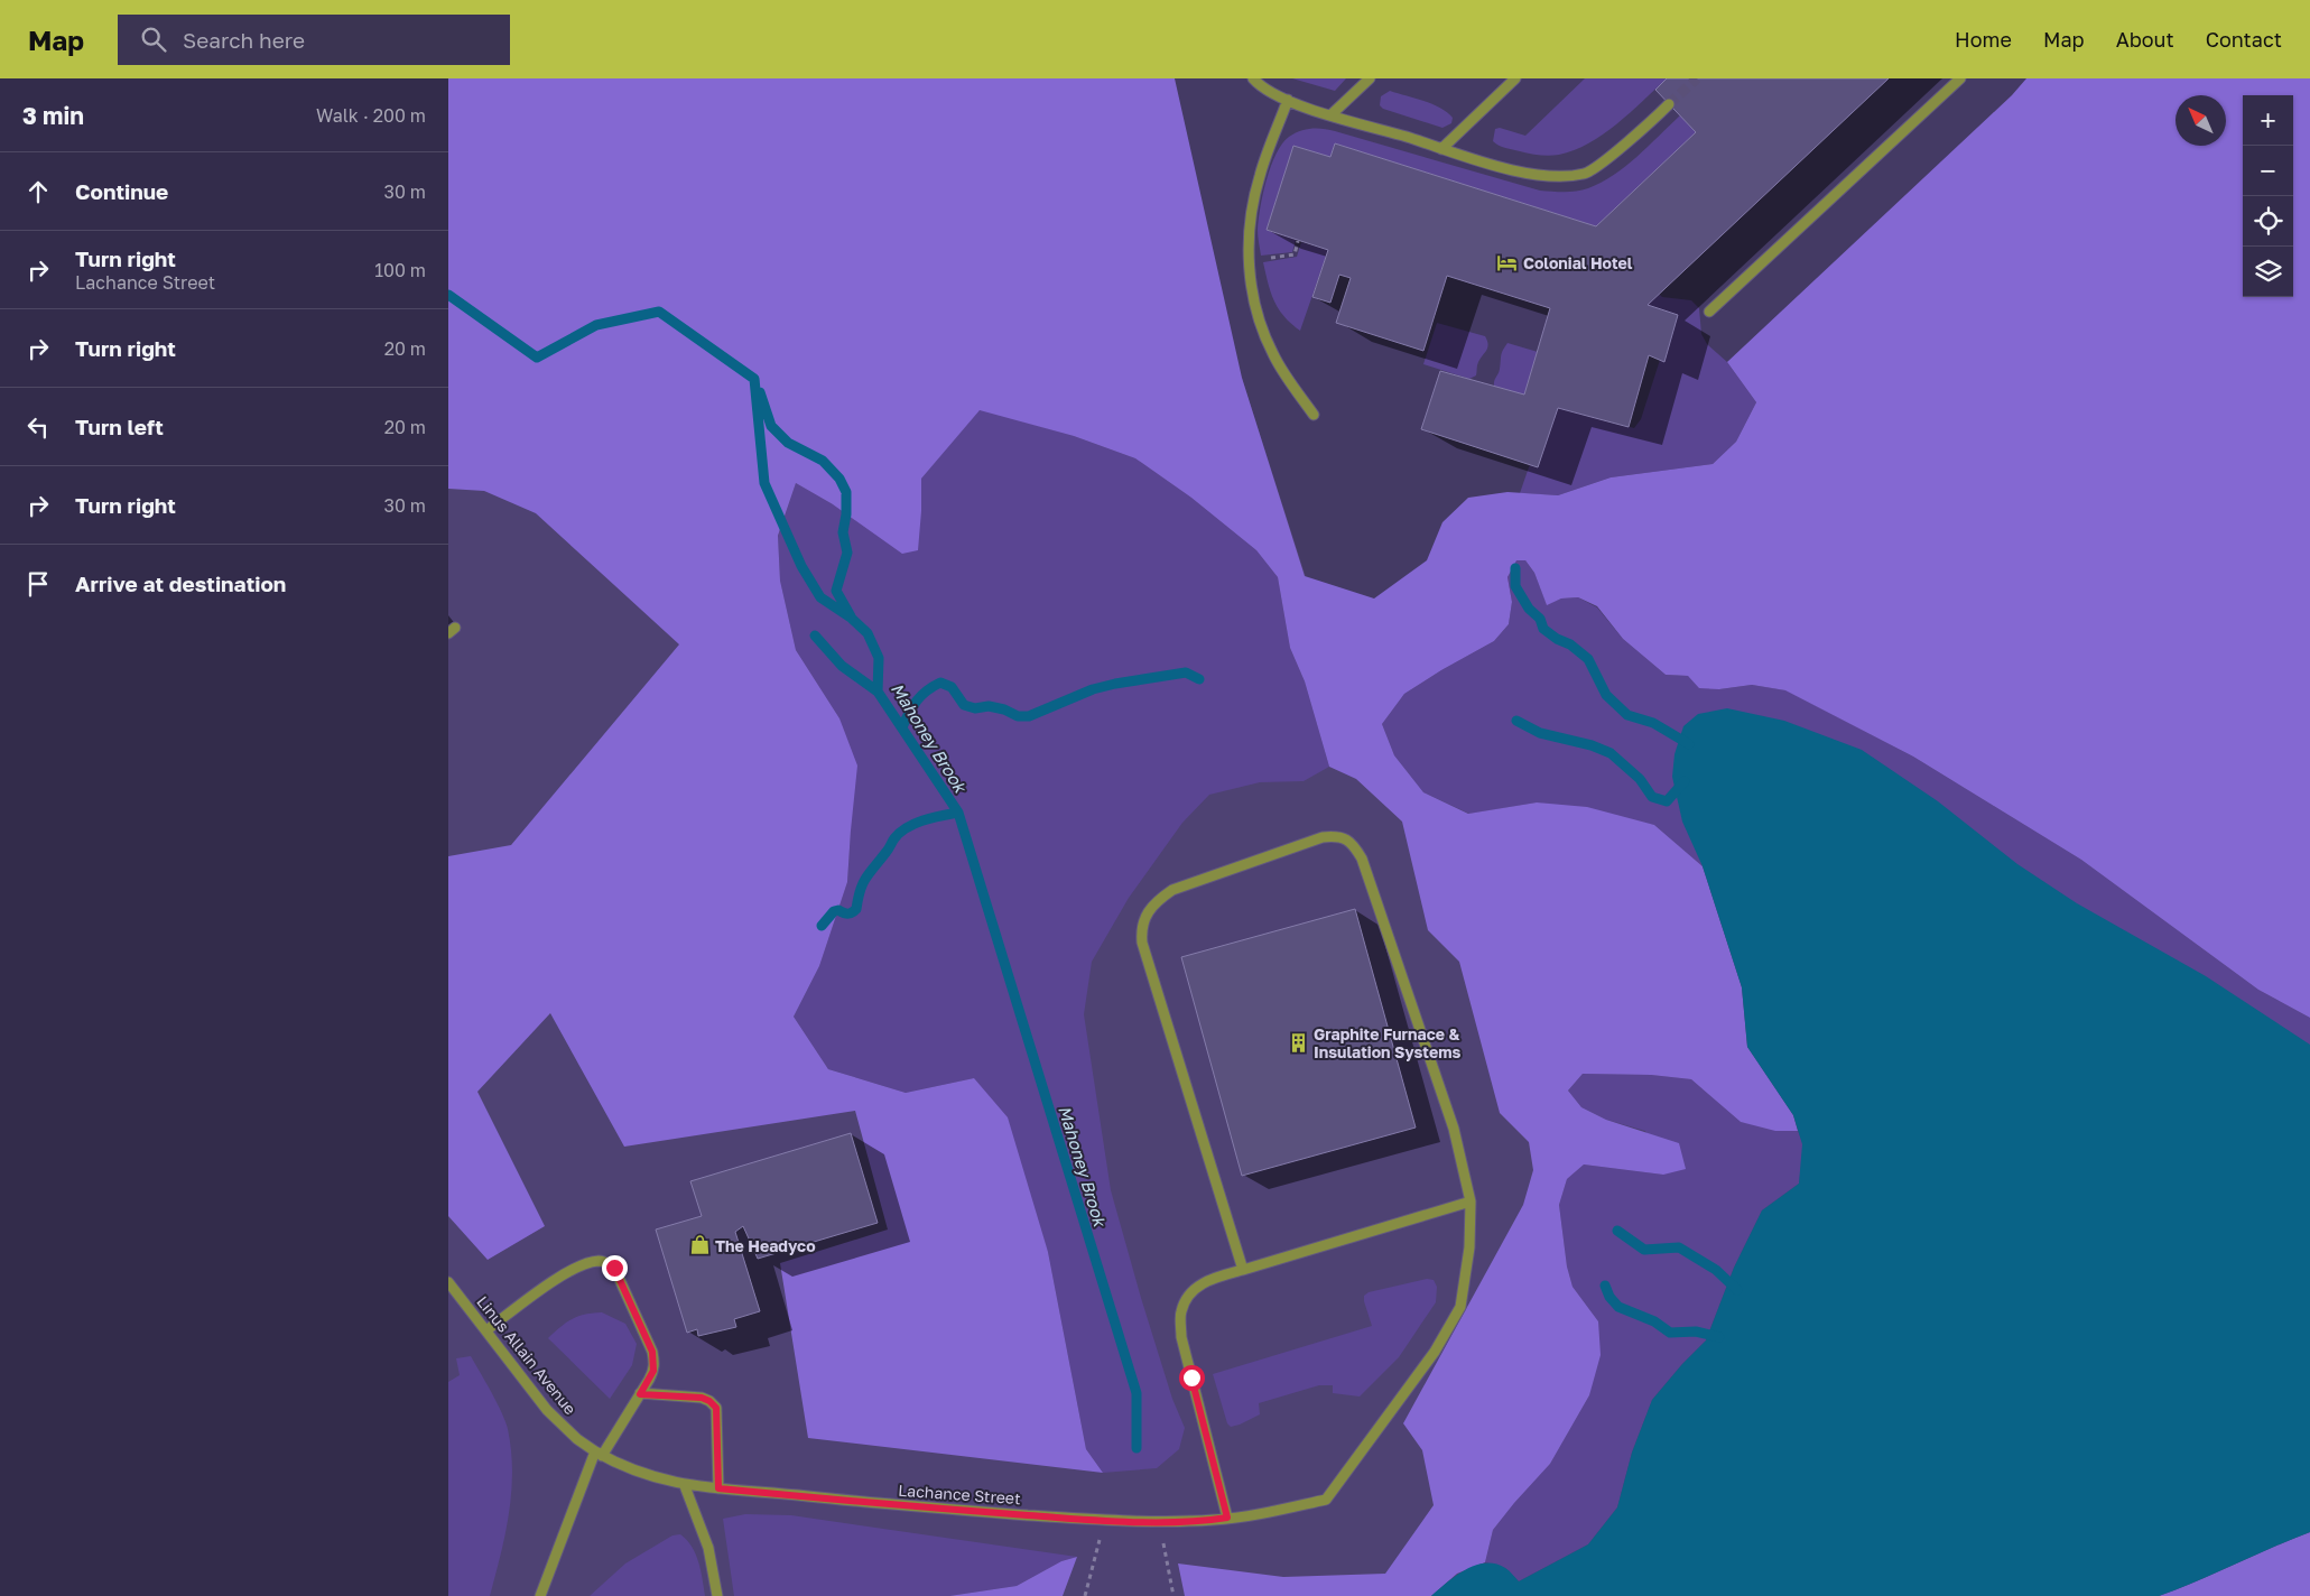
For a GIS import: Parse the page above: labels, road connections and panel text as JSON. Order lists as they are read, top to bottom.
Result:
{
  "streets": {
    "street": ["Linus Allain Avenue", "Lachance Street"]
  },
  "crossings": [
    ["Linus Allain Avenue", "Lachance Street"]
  ],
  "water": ["Mahoney Brook"],
  "places": {
    "hotel": ["Colonial Hotel"],
    "building": ["Graphite Furnace & Insulation Systems"],
    "shop": ["The Headyco"]
  },
  "north": "top left",
  "page": {
    "header": "Map",
    "search": "Search here",
    "nav": [
      "Home",
      "Map",
      "About",
      "Contact"
    ],
    "heading": ["3 min", "Walk · 200 m"],
    "map_buttons": ["+", "−"],
    "list": [
      ["Continue", "30 m"],
      ["Turn right", "Lachance Street", "100 m"],
      ["Turn right", "20 m"],
      ["Turn left", "20 m"],
      ["Turn right", "30 m"],
      "Arrive at destination"
    ]
  }
}
